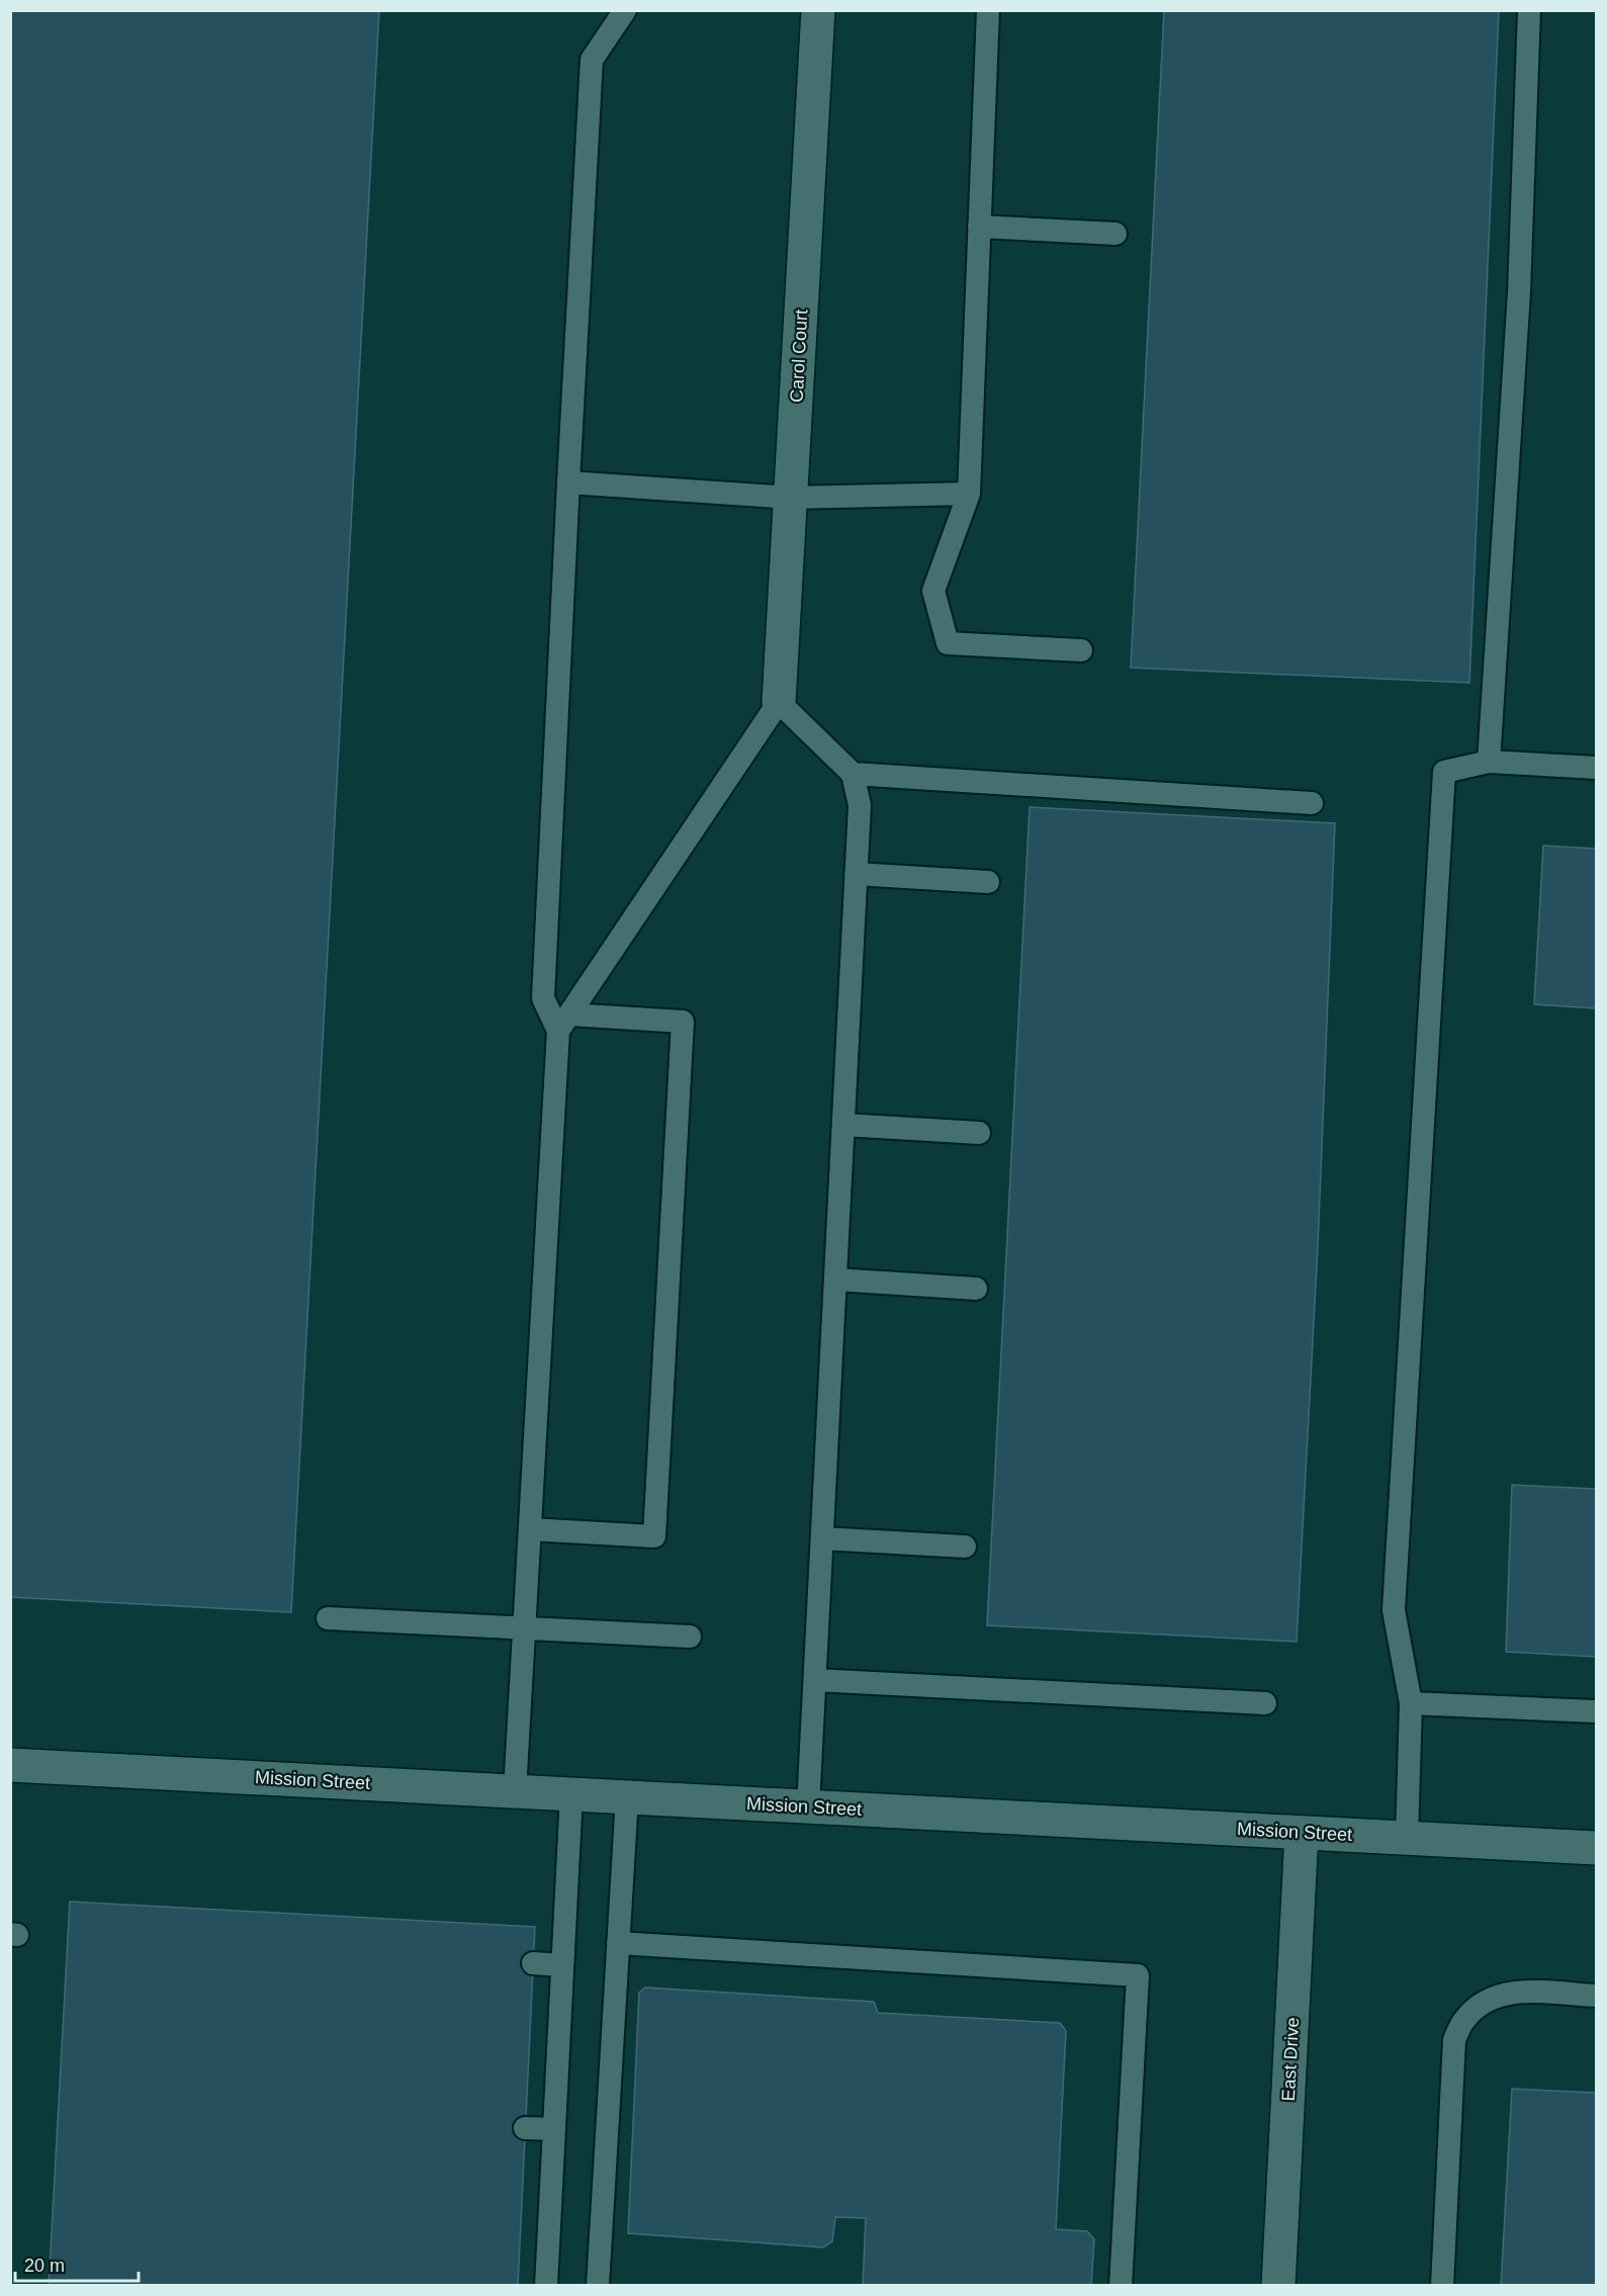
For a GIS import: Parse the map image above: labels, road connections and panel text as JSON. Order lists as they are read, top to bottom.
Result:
{
  "streets": {
    "street": ["Carol Court", "Mission Street", "East Drive"]
  },
  "crossings": [
    ["Mission Street", "East Drive"]
  ],
  "scale_bar": "20 m"
}
